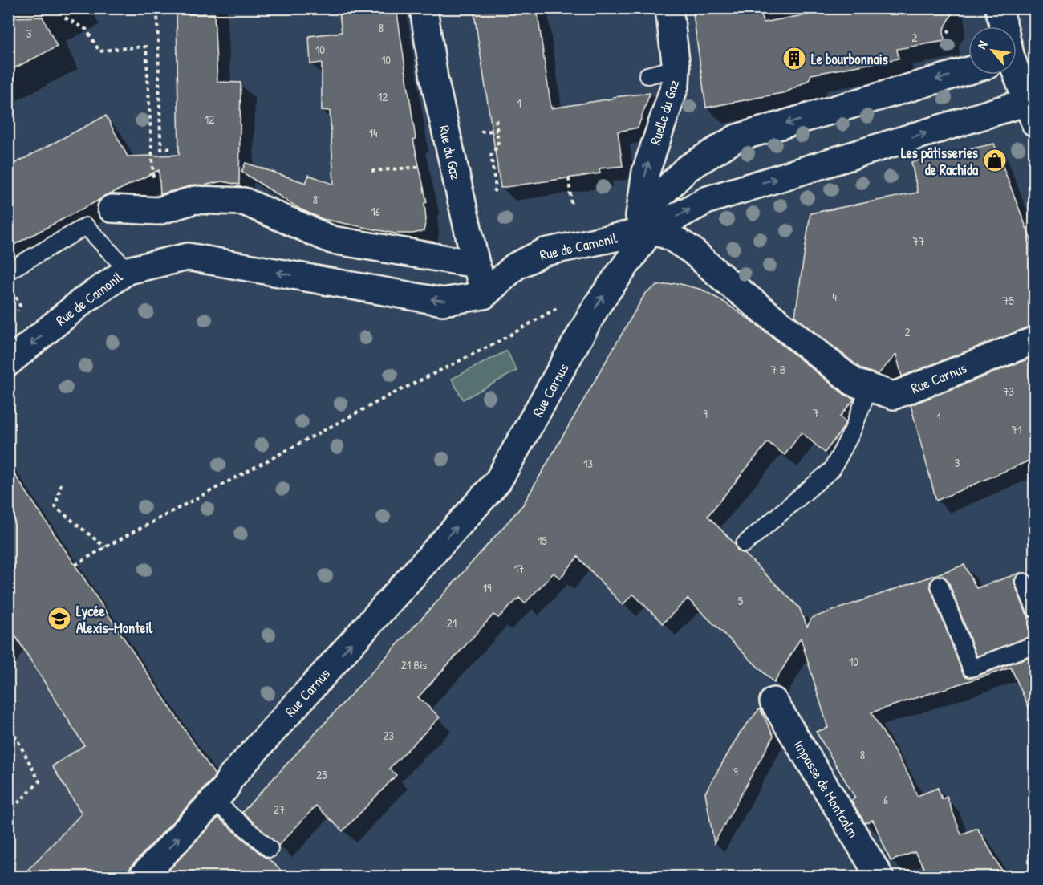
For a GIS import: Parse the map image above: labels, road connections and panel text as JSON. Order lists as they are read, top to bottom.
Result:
{
  "streets": {
    "street": [
      "Ruelle du Gaz",
      "Rue du Gaz",
      "Rue de Camonil",
      "Rue Carnus",
      "Impasse de Montcalm"
    ]
  },
  "crossings": [
    ["Ruelle du Gaz", "Rue de Camonil"],
    ["Ruelle du Gaz", "Rue Carnus"],
    ["Rue du Gaz", "Rue de Camonil"],
    ["Rue de Camonil", "Rue Carnus"]
  ],
  "one_way": ["Ruelle du Gaz", "Rue Carnus"],
  "places": {
    "building": ["Le bourbonnais"],
    "shop": ["Les pâtisseries de Rachida"],
    "school or university": ["Lycée Alexis-Monteil"]
  },
  "house_numbers": [
    "8",
    "3",
    "2",
    "10",
    "10",
    "12",
    "1",
    "12",
    "14",
    "8",
    "16",
    "77",
    "4",
    "75",
    "2",
    "7 B",
    "73",
    "7",
    "9",
    "1",
    "71",
    "3",
    "13",
    "15",
    "17",
    "19",
    "5",
    "21",
    "10",
    "21 Bis",
    "23",
    "8",
    "9",
    "25",
    "6",
    "27"
  ],
  "north": "top left"
}
